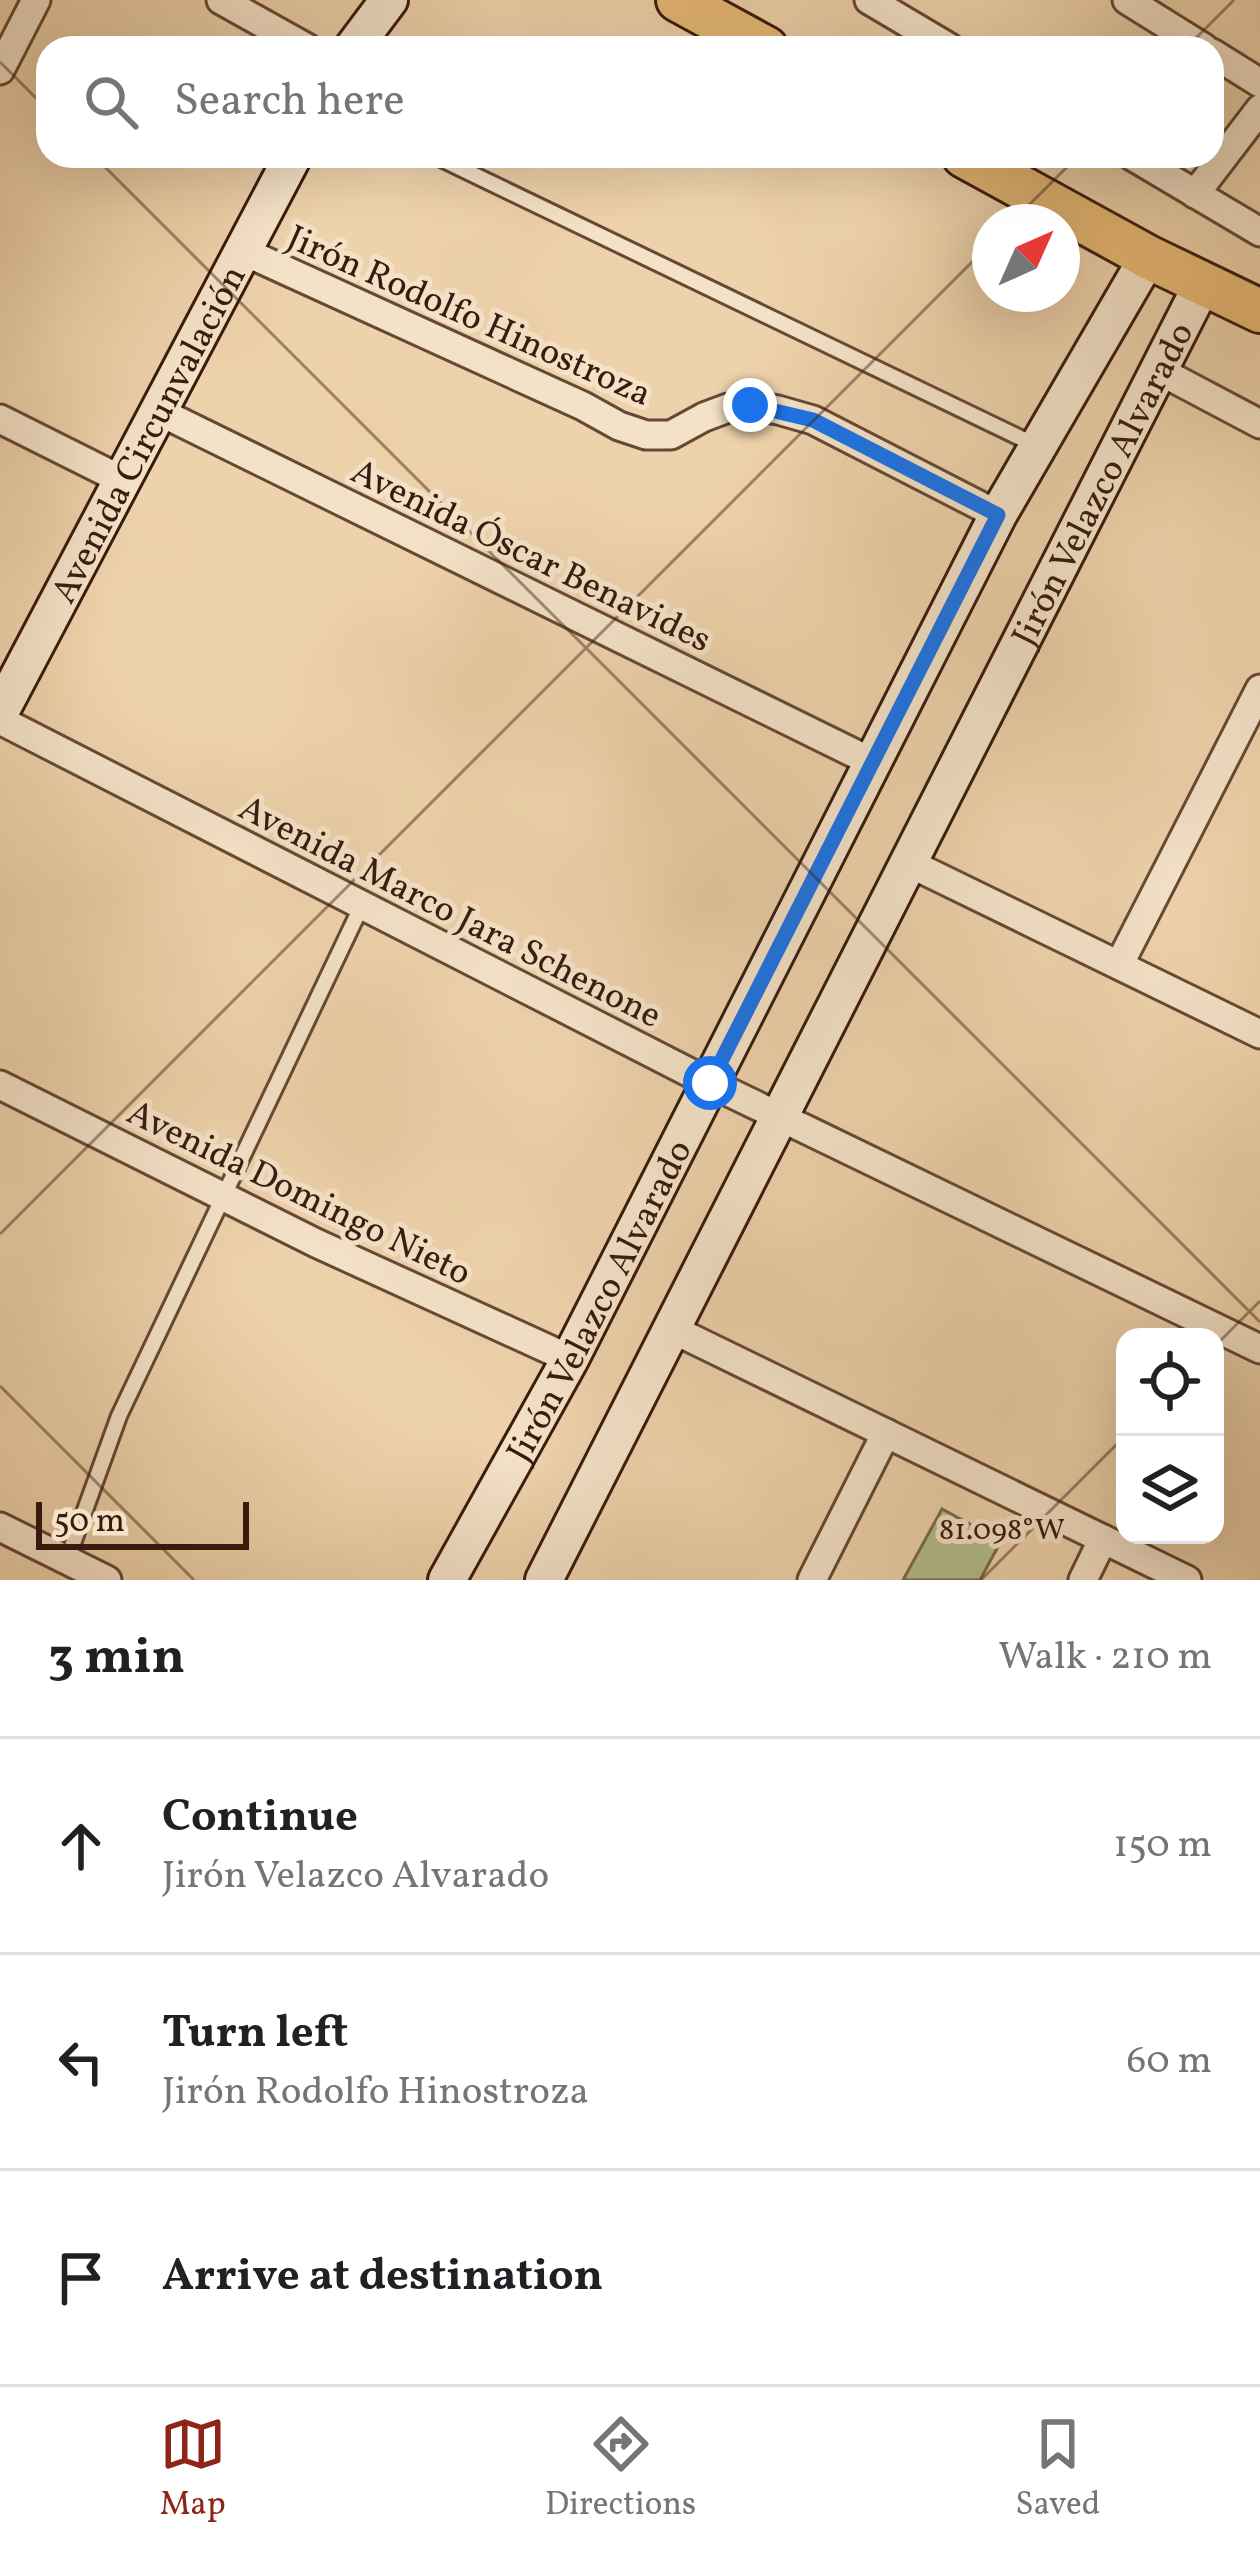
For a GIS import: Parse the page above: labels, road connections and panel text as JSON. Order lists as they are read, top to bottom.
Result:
{
  "streets": {
    "street": [
      "Jirón Rodolfo Hinostroza",
      "Avenida Circunvalación",
      "Jirón Velazco Alvarado",
      "Avenida Óscar Benavides",
      "Avenida Marco Jara Schenone",
      "Avenida Domingo Nieto"
    ]
  },
  "crossings": [
    ["Jirón Rodolfo Hinostroza", "Avenida Circunvalación"],
    ["Jirón Rodolfo Hinostroza", "Jirón Velazco Alvarado"],
    ["Avenida Circunvalación", "Avenida Óscar Benavides"],
    ["Avenida Circunvalación", "Avenida Marco Jara Schenone"],
    ["Jirón Velazco Alvarado", "Avenida Óscar Benavides"],
    ["Jirón Velazco Alvarado", "Avenida Marco Jara Schenone"],
    ["Jirón Velazco Alvarado", "Avenida Domingo Nieto"]
  ],
  "scale_bar": "50 m",
  "north": "top right",
  "page": {
    "search": "Search here",
    "scale": "50 m",
    "heading": ["3 min", "Walk · 210 m"],
    "list": [
      ["Continue", "Jirón Velazco Alvarado", "150 m"],
      ["Turn left", "Jirón Rodolfo Hinostroza", "60 m"],
      "Arrive at destination"
    ],
    "nav": ["Map", "Directions", "Saved"]
  },
  "coordinates": ["81.098°W"]
}
